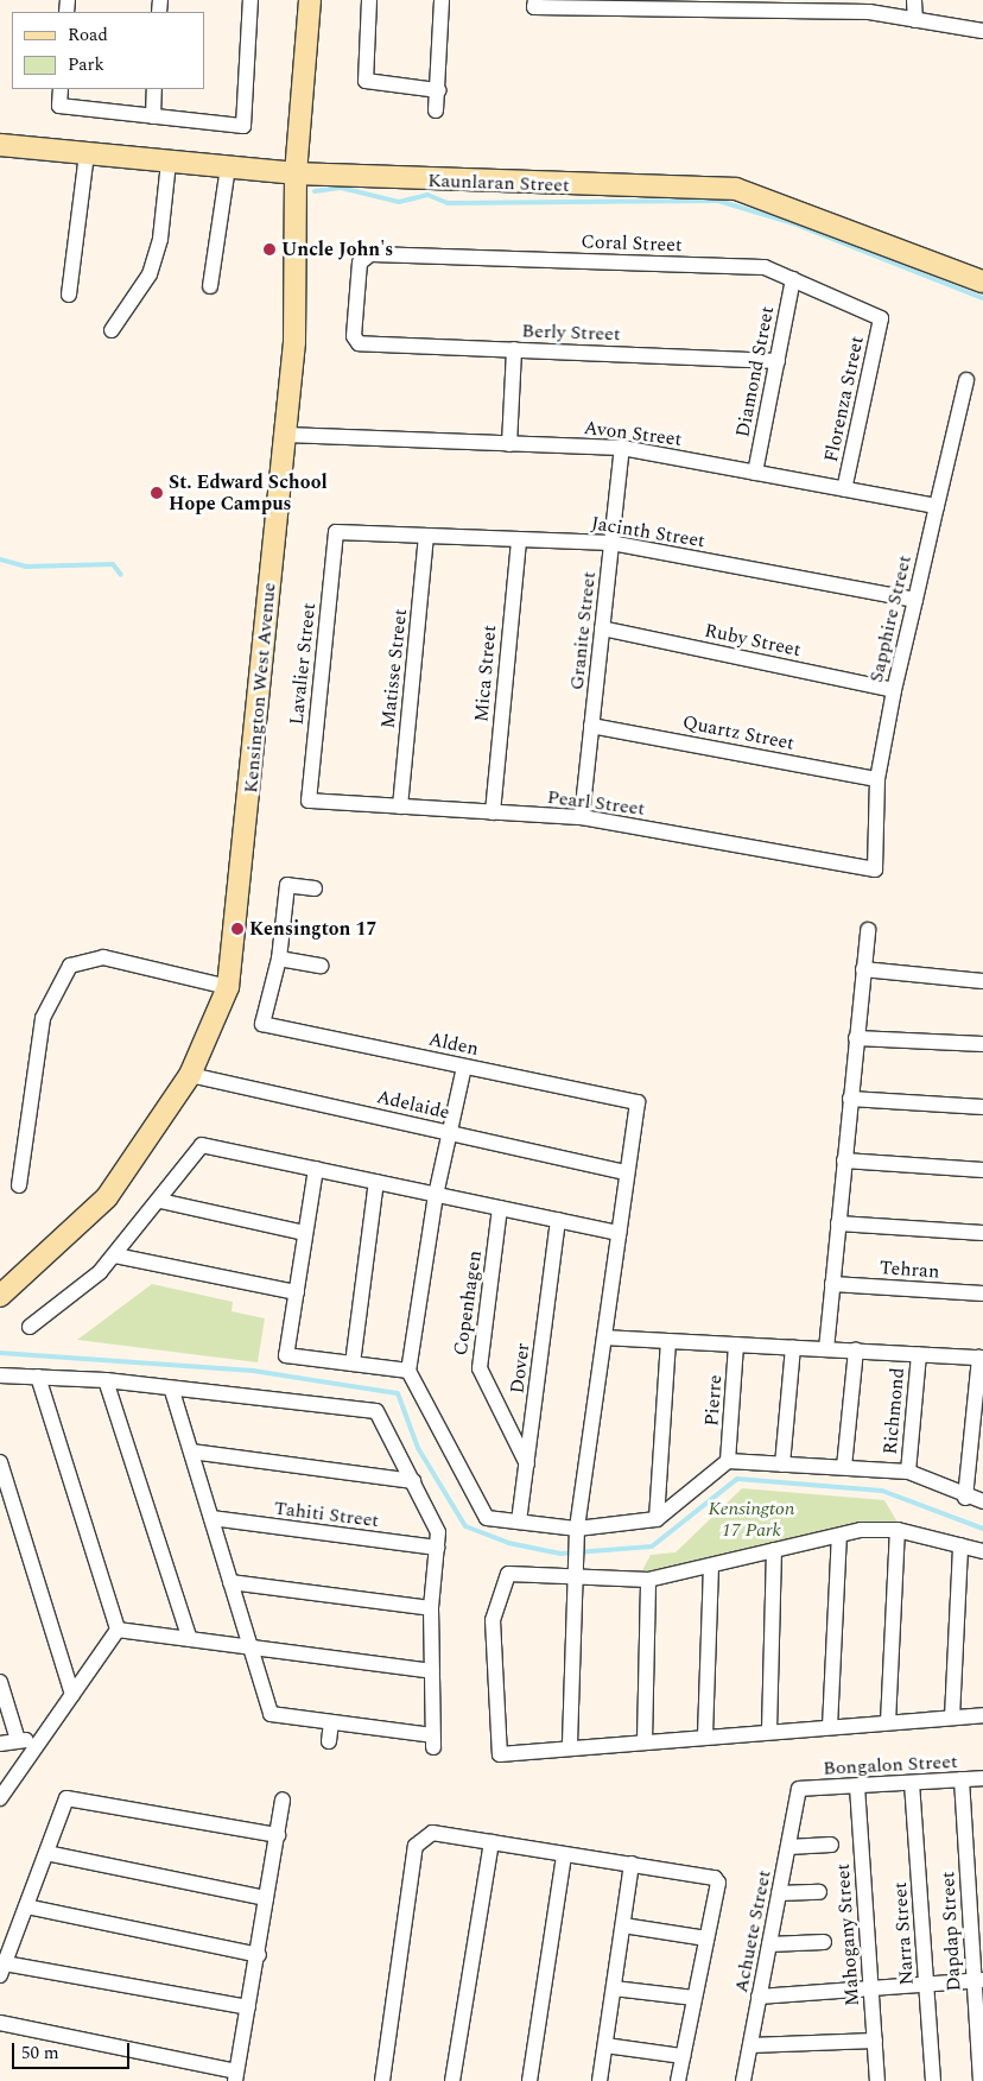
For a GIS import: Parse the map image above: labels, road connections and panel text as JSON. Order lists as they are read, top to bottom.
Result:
{
  "streets": {
    "street": [
      "Kaunlaran Street",
      "Coral Street",
      "Berly Street",
      "Diamond Street",
      "Florenza Street",
      "Avon Street",
      "Jacinth Street",
      "Sapphire Street",
      "Granite Street",
      "Ruby Street",
      "Lavalier Street",
      "Matisse Street",
      "Mica Street",
      "Kensington West Avenue",
      "Quartz Street",
      "Pearl Street",
      "Alden",
      "Adelaide",
      "Tehran",
      "Copenhagen",
      "Dover",
      "Pierre",
      "Richmond",
      "Tahiti Street",
      "Bongalon Street",
      "Achuete Street",
      "Dapdap Street",
      "Narra Street",
      "Mahogany Street"
    ]
  },
  "crossings": [
    ["Kaunlaran Street", "Kensington West Avenue"],
    ["Coral Street", "Berly Street"],
    ["Coral Street", "Diamond Street"],
    ["Coral Street", "Florenza Street"],
    ["Berly Street", "Diamond Street"],
    ["Diamond Street", "Avon Street"],
    ["Florenza Street", "Avon Street"],
    ["Avon Street", "Sapphire Street"],
    ["Avon Street", "Granite Street"],
    ["Avon Street", "Kensington West Avenue"],
    ["Jacinth Street", "Sapphire Street"],
    ["Jacinth Street", "Granite Street"],
    ["Jacinth Street", "Lavalier Street"],
    ["Jacinth Street", "Matisse Street"],
    ["Jacinth Street", "Mica Street"],
    ["Sapphire Street", "Ruby Street"],
    ["Sapphire Street", "Quartz Street"],
    ["Sapphire Street", "Pearl Street"],
    ["Granite Street", "Ruby Street"],
    ["Granite Street", "Quartz Street"],
    ["Granite Street", "Pearl Street"],
    ["Lavalier Street", "Pearl Street"],
    ["Matisse Street", "Pearl Street"],
    ["Mica Street", "Pearl Street"],
    ["Kensington West Avenue", "Adelaide"],
    ["Alden", "Adelaide"],
    ["Copenhagen", "Dover"],
    ["Bongalon Street", "Achuete Street"],
    ["Bongalon Street", "Dapdap Street"],
    ["Bongalon Street", "Narra Street"],
    ["Bongalon Street", "Mahogany Street"]
  ],
  "parks": ["Kensington 17 Park"],
  "places": ["Uncle John's", "St. Edward School Hope Campus", "Kensington 17"],
  "legend": ["Road", "Park"],
  "scale_bar": "50 m"
}
